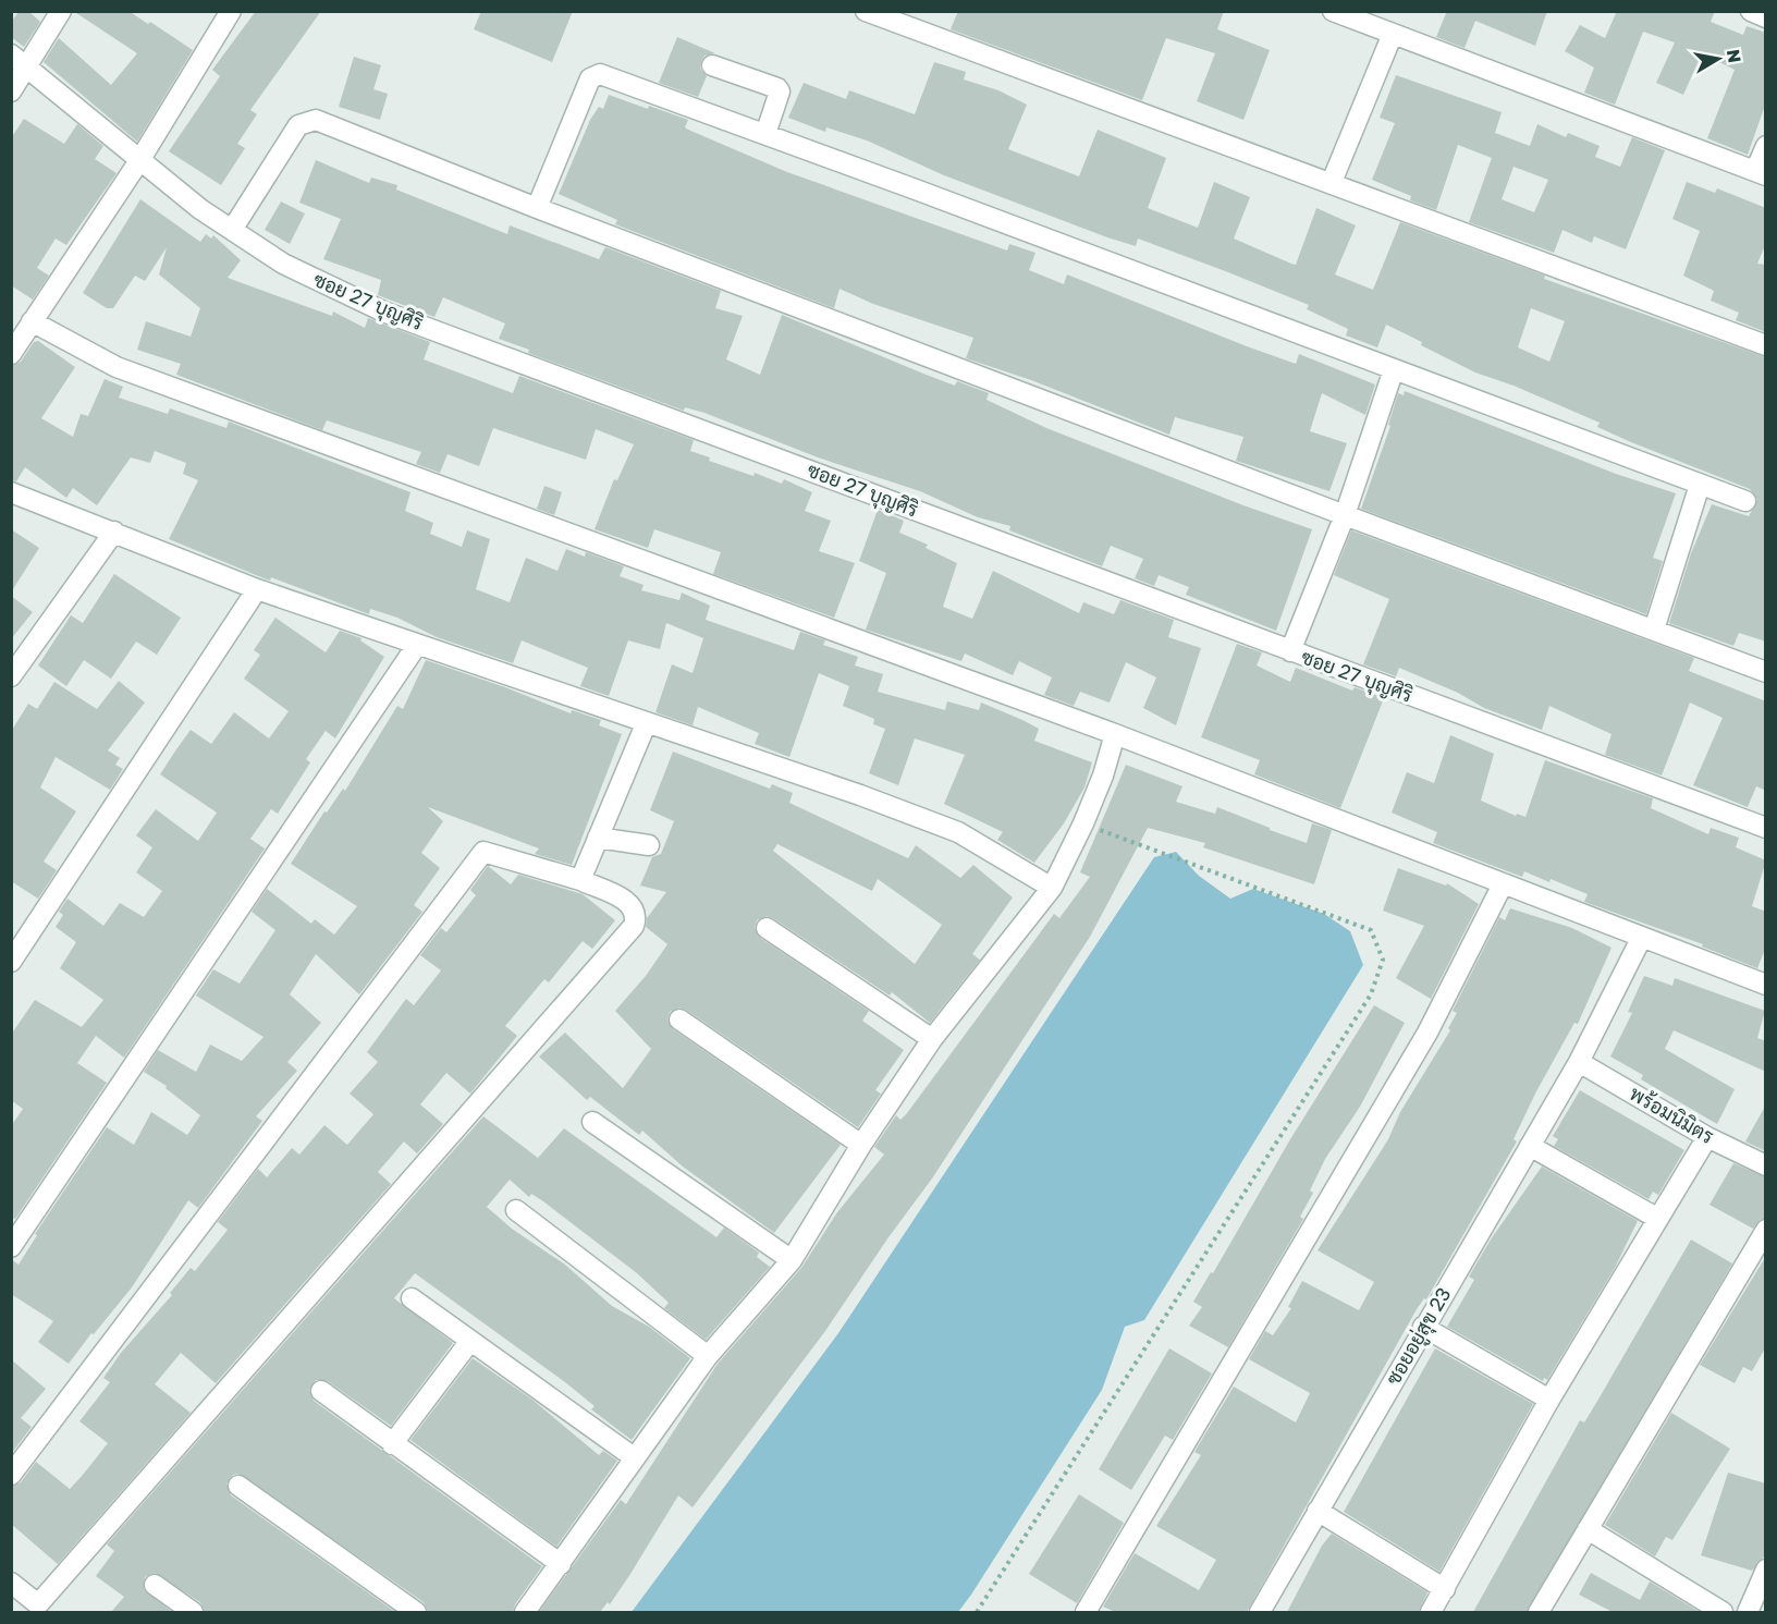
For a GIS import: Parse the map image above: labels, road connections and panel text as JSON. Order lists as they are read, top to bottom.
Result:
{
  "streets": {
    "street": ["ซอย 27 บุญศิริ", "พร้อมนิมิตร", "ซอยอยู่สุข 23"]
  },
  "crossings": [
    ["พร้อมนิมิตร", "ซอยอยู่สุข 23"]
  ],
  "north": "right"
}
